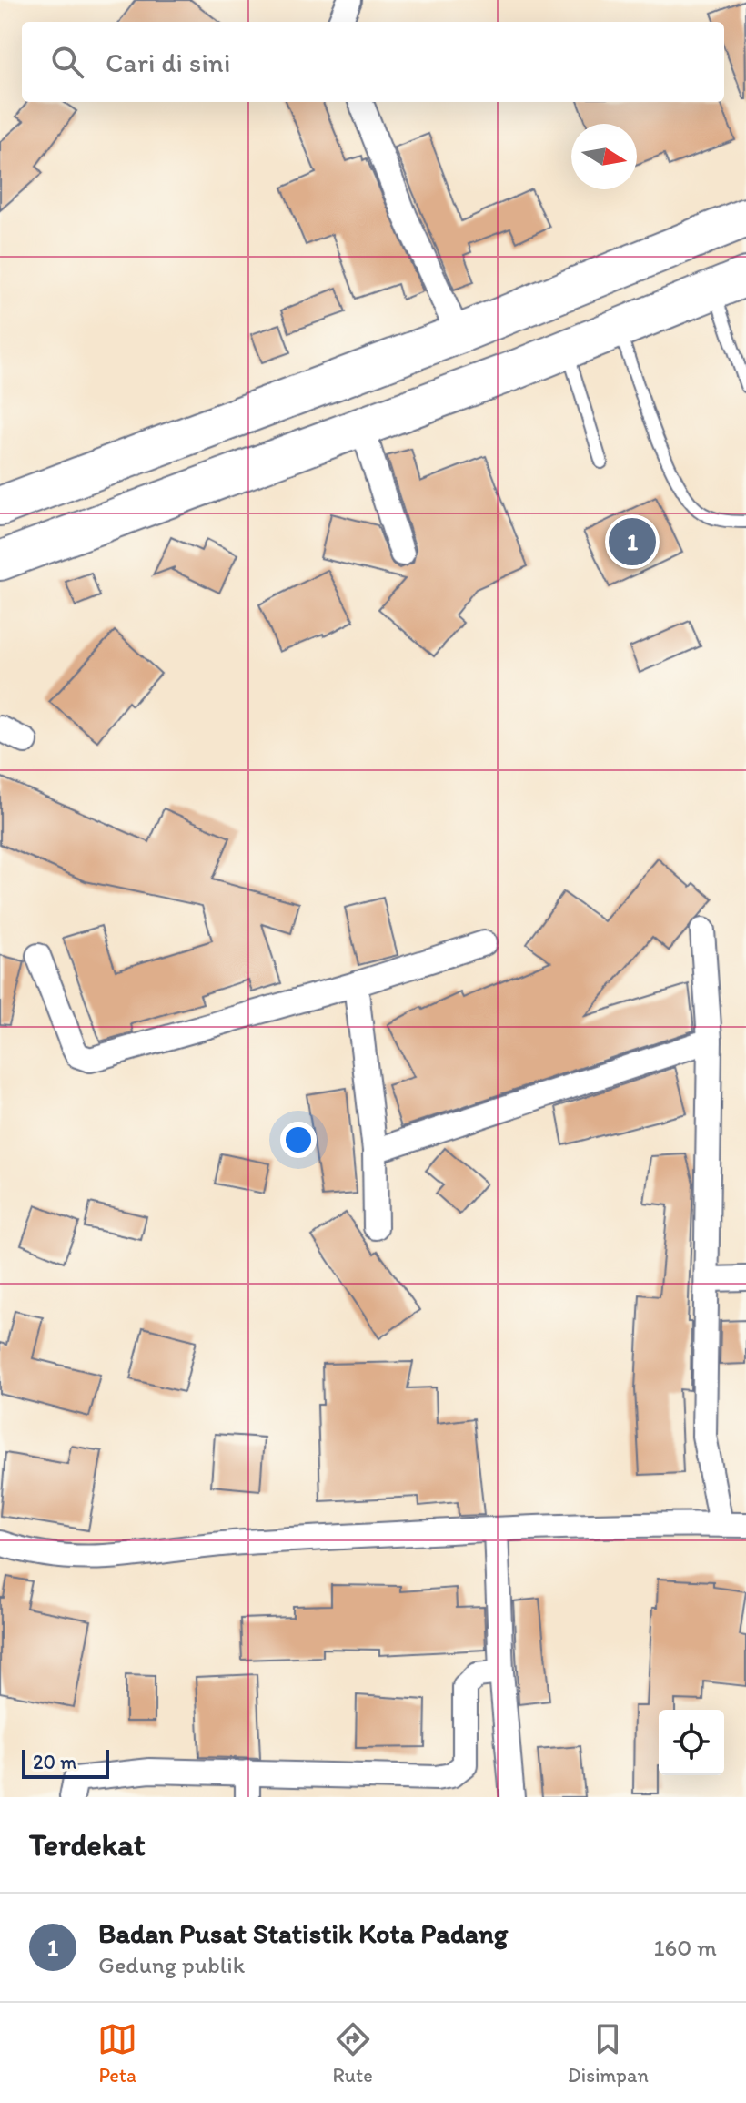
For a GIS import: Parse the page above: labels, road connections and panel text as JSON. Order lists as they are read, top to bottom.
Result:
{
  "scale_bar": "20 m",
  "north": "right",
  "page": {
    "search": "Cari di sini",
    "pins": "1",
    "scale": "20 m",
    "heading": "Terdekat",
    "list": [
      {
        "mark": "1",
        "name": "Badan Pusat Statistik Kota Padang",
        "note": "Gedung publik",
        "value": "160 m"
      }
    ],
    "nav": ["Peta", "Rute", "Disimpan"]
  }
}
